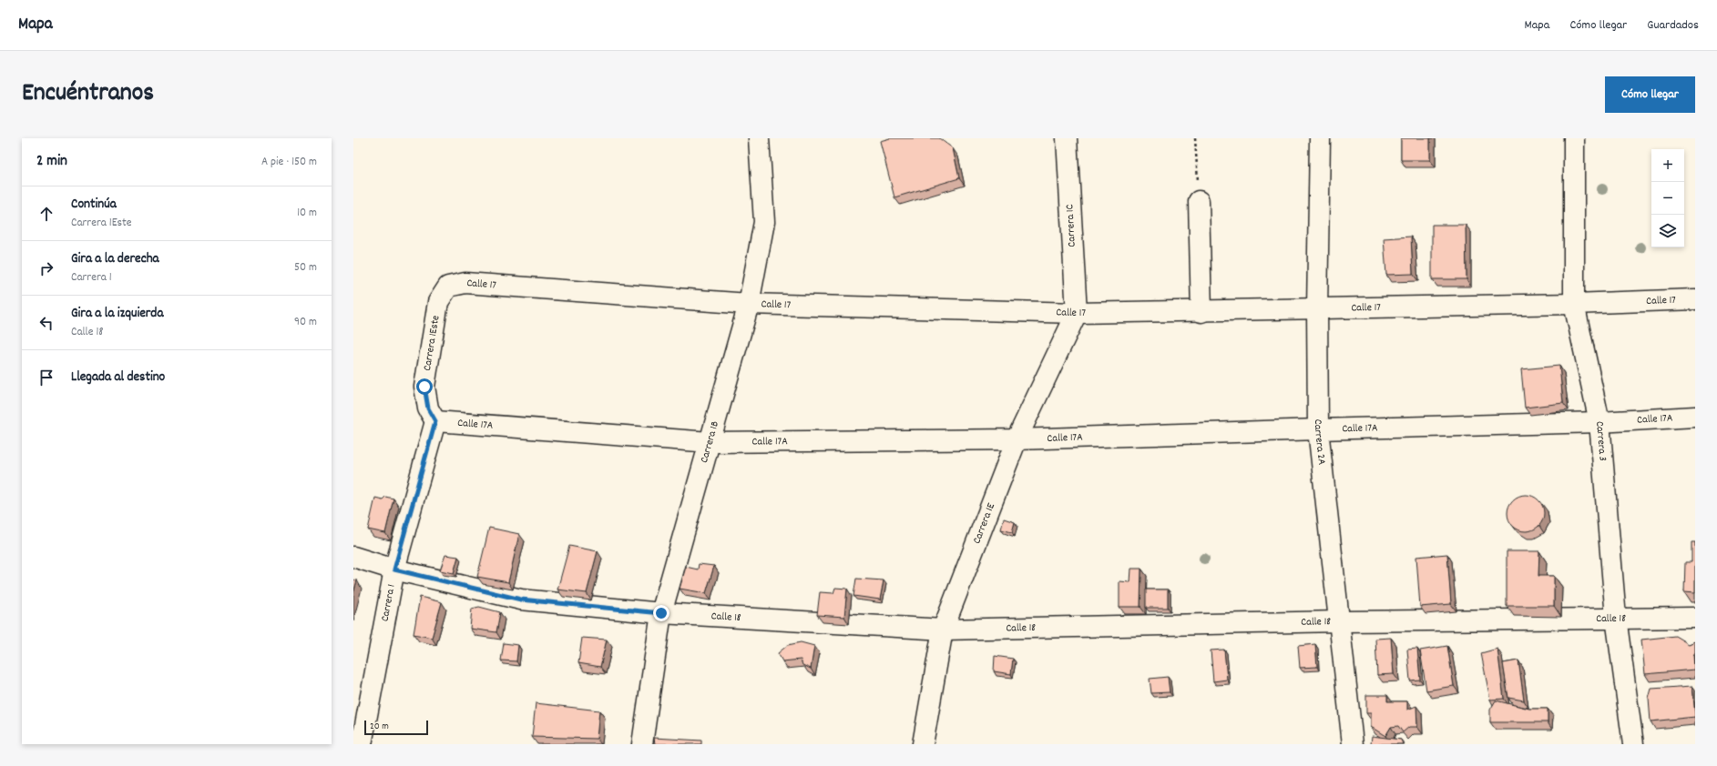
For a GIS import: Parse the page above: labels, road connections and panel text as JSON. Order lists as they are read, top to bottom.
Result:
{
  "streets": {
    "street": [
      "Carrera 1C",
      "Calle 17",
      "Carrera 1Este",
      "Calle 17A",
      "Carrera 3",
      "Carrera 1B",
      "Carrera 2A",
      "Carrera 1E",
      "Carrera 1",
      "Calle 18"
    ]
  },
  "crossings": [
    ["Carrera 1C", "Calle 17"],
    ["Carrera 1C", "Carrera 1E"],
    ["Calle 17", "Carrera 1Este"],
    ["Calle 17", "Carrera 3"],
    ["Calle 17", "Carrera 1B"],
    ["Calle 17", "Carrera 2A"],
    ["Calle 17", "Carrera 1E"],
    ["Carrera 1Este", "Calle 17A"],
    ["Carrera 1Este", "Carrera 1"],
    ["Calle 17A", "Carrera 3"],
    ["Calle 17A", "Carrera 1B"],
    ["Calle 17A", "Carrera 2A"],
    ["Calle 17A", "Carrera 1E"],
    ["Calle 17A", "Carrera 1"],
    ["Carrera 3", "Calle 18"],
    ["Carrera 1B", "Calle 18"],
    ["Carrera 2A", "Calle 18"],
    ["Carrera 1E", "Calle 18"],
    ["Carrera 1", "Calle 18"]
  ],
  "scale_bar": "20 m",
  "page": {
    "header": "Mapa",
    "nav": ["Mapa", "Cómo llegar", "Guardados"],
    "title": "Encuéntranos",
    "buttons": "Cómo llegar",
    "heading": ["2 min", "A pie · 150 m"],
    "map_buttons": ["+", "−"],
    "list": [
      ["Continúa", "Carrera 1Este", "10 m"],
      ["Gira a la derecha", "Carrera 1", "50 m"],
      ["Gira a la izquierda", "Calle 18", "90 m"],
      "Llegada al destino"
    ],
    "scale": "20 m"
  }
}
